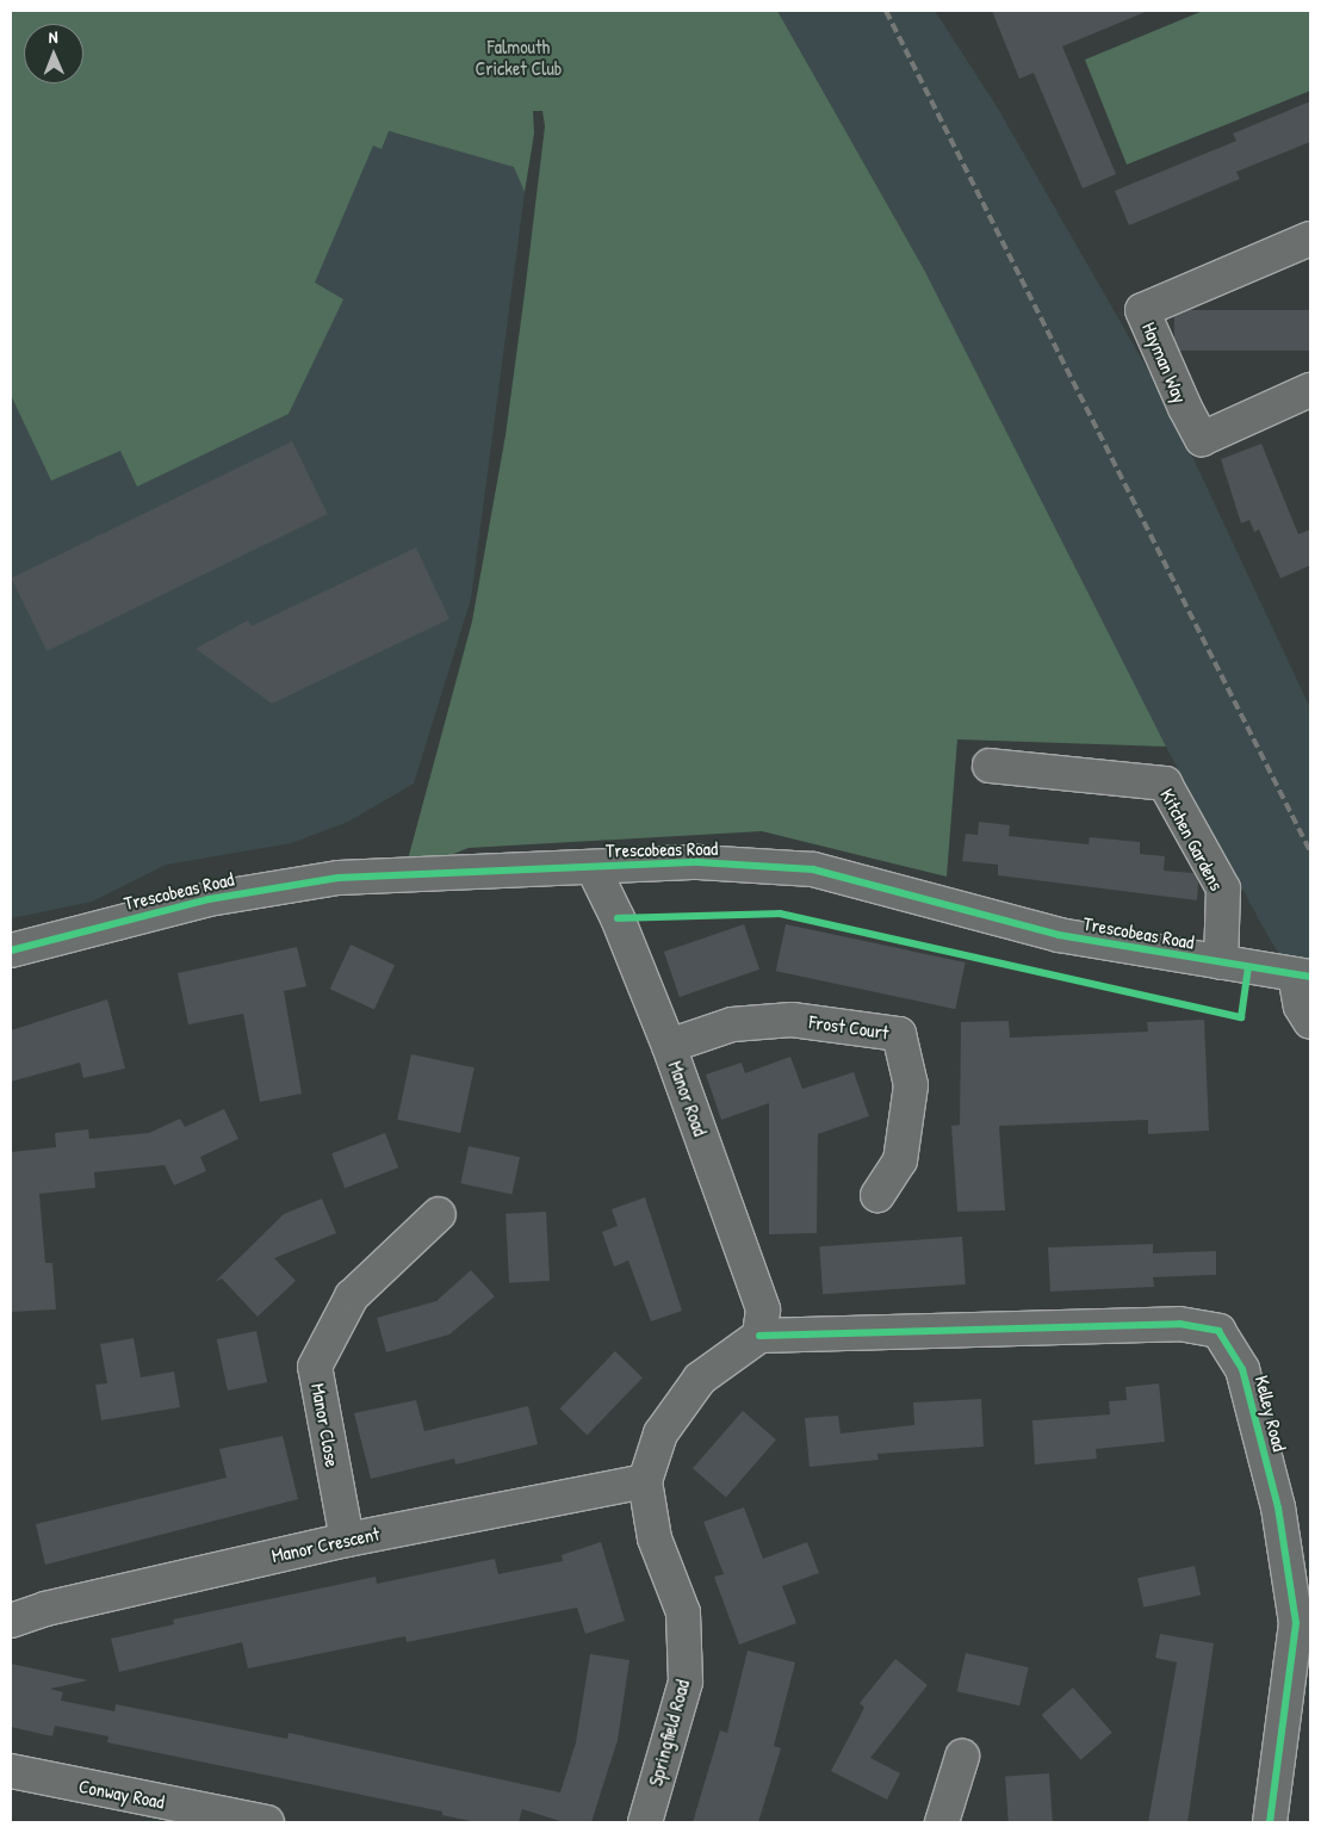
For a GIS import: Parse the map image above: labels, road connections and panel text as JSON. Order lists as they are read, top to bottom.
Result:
{
  "streets": {
    "street": [
      "Hayman Way",
      "Kitchen Gardens",
      "Trescobeas Road",
      "Frost Court",
      "Manor Road",
      "Kelley Road",
      "Manor Close",
      "Manor Crescent",
      "Springfield Road",
      "Conway Road"
    ]
  },
  "crossings": [
    ["Kitchen Gardens", "Trescobeas Road"],
    ["Trescobeas Road", "Manor Road"],
    ["Frost Court", "Manor Road"],
    ["Manor Road", "Kelley Road"],
    ["Manor Road", "Springfield Road"],
    ["Kelley Road", "Springfield Road"],
    ["Manor Close", "Manor Crescent"],
    ["Manor Crescent", "Springfield Road"]
  ],
  "parks": ["Falmouth Cricket Club"],
  "north": "top"
}
